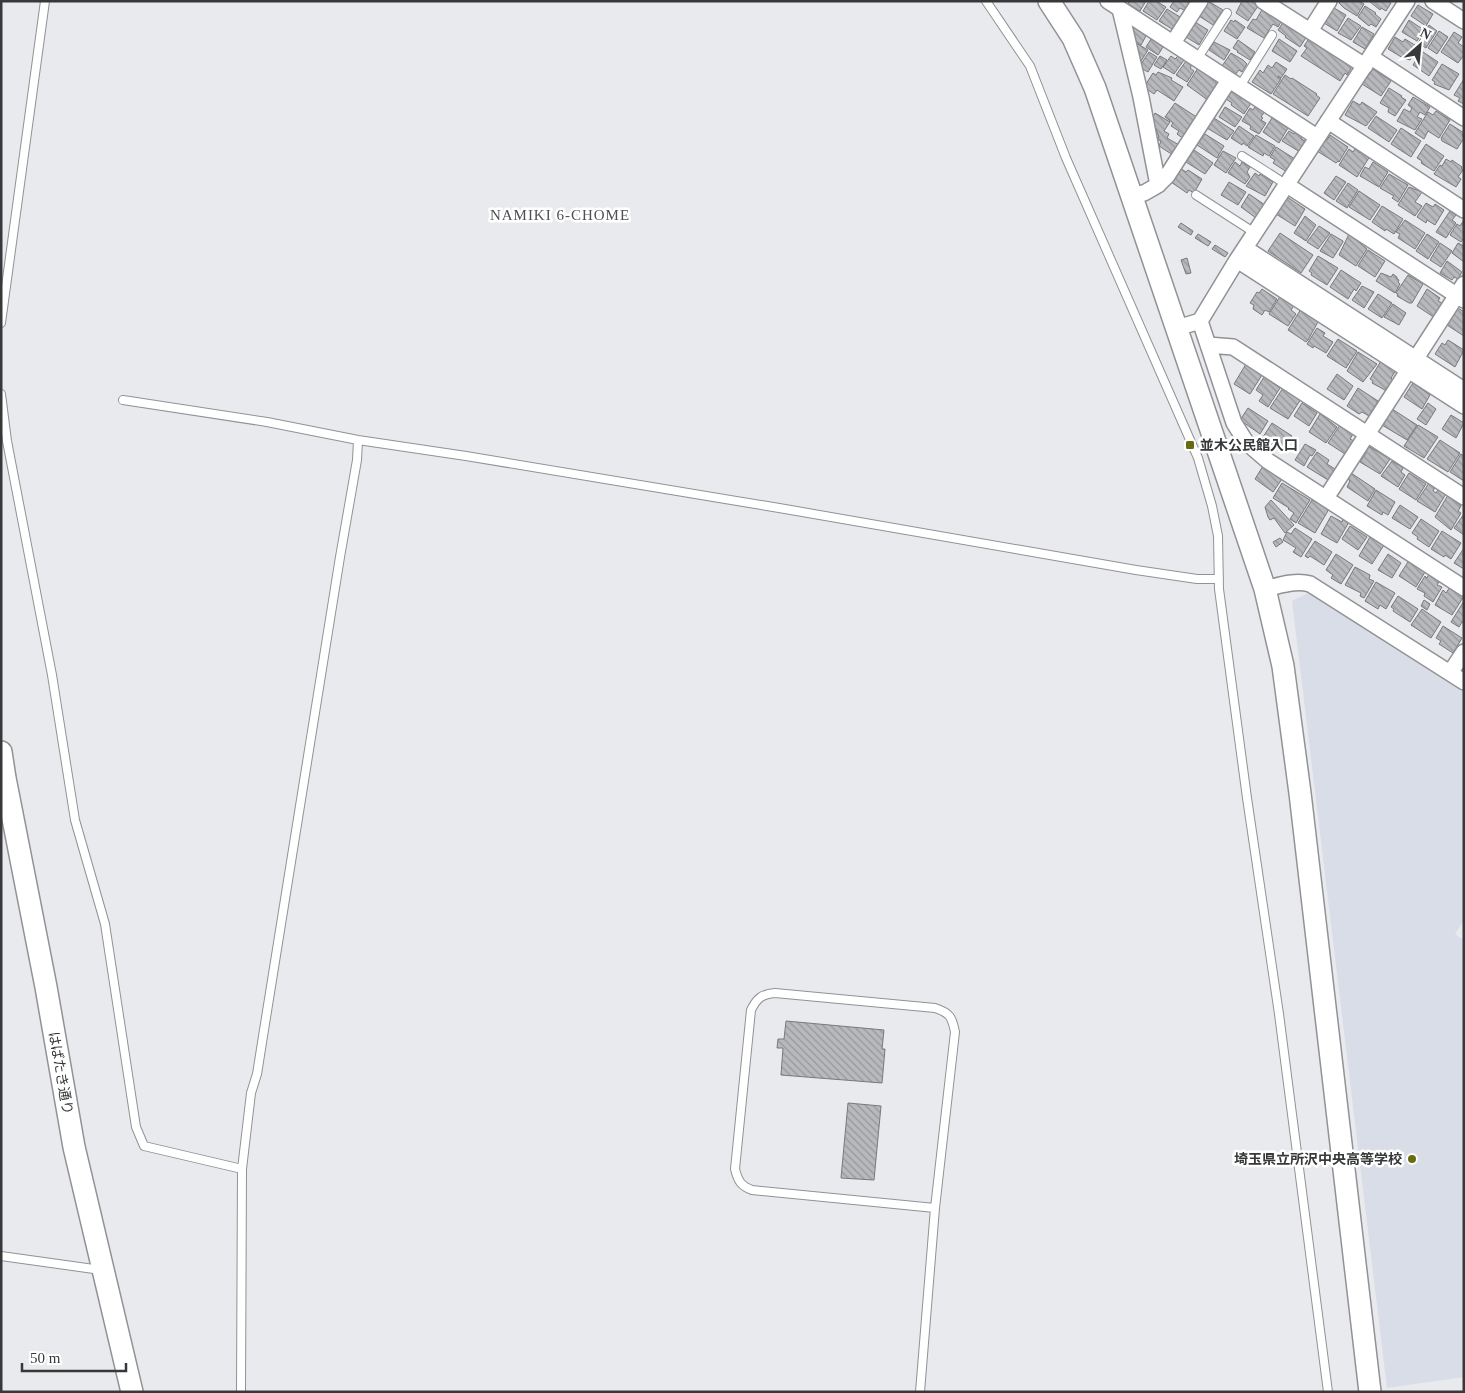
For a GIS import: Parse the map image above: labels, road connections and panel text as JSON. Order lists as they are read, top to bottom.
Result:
{
  "streets": {
    "street": ["はばたき通り"]
  },
  "districts": ["NAMIKI 6-CHOME"],
  "places": {
    "transit": ["並木公民館入口"],
    "other": ["埼玉県立所沢中央高等学校"]
  },
  "scale_bar": "50 m",
  "north": "top right"
}
